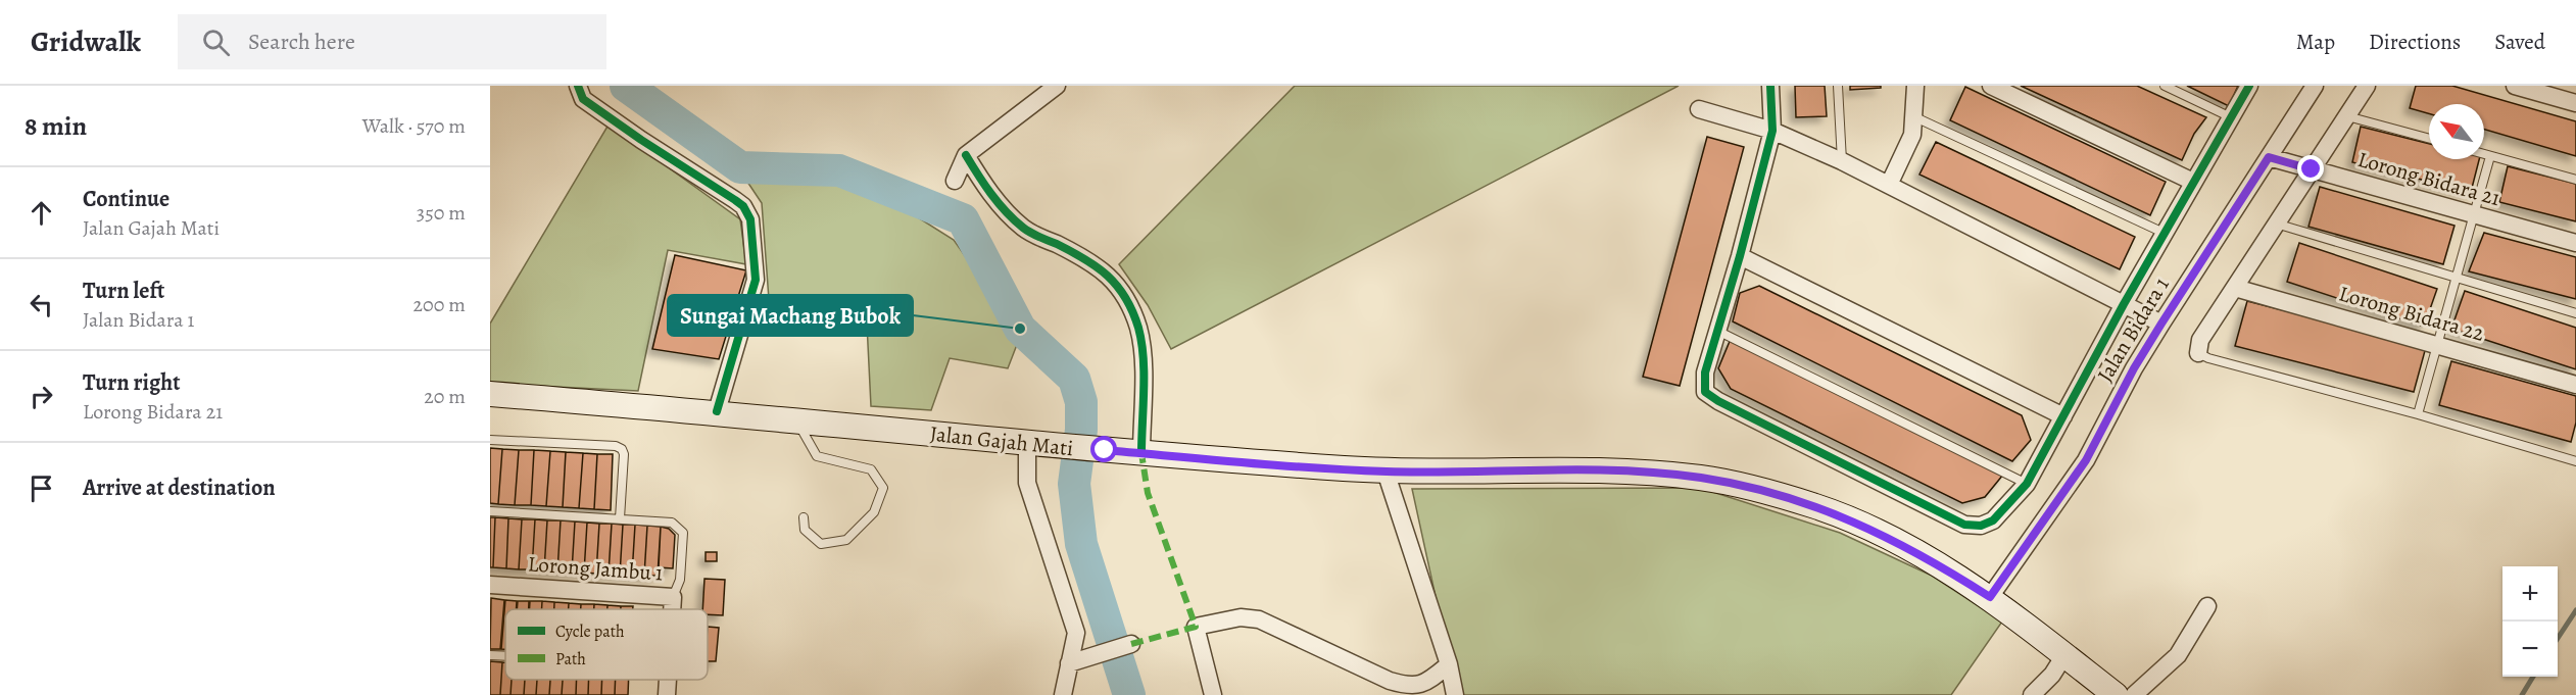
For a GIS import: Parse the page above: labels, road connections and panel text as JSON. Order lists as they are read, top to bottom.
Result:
{
  "streets": {
    "main road": ["Jalan Gajah Mati"],
    "street": [
      "Lorong Bidara 21",
      "Lorong Bidara 22",
      "Jalan Bidara 1",
      "Lorong Jambu 1"
    ]
  },
  "crossings": [
    ["Lorong Bidara 21", "Jalan Bidara 1"],
    ["Jalan Bidara 1", "Jalan Gajah Mati"]
  ],
  "places": ["Sungai Machang Bubok"],
  "legend": ["Cycle path", "Path"],
  "north": "top left",
  "page": {
    "header": "Gridwalk",
    "search": "Search here",
    "nav": ["Map", "Directions", "Saved"],
    "heading": ["8 min", "Walk · 570 m"],
    "list": [
      ["Continue", "Jalan Gajah Mati", "350 m"],
      ["Turn left", "Jalan Bidara 1", "200 m"],
      ["Turn right", "Lorong Bidara 21", "20 m"],
      "Arrive at destination"
    ],
    "map_buttons": ["+", "−"]
  }
}
